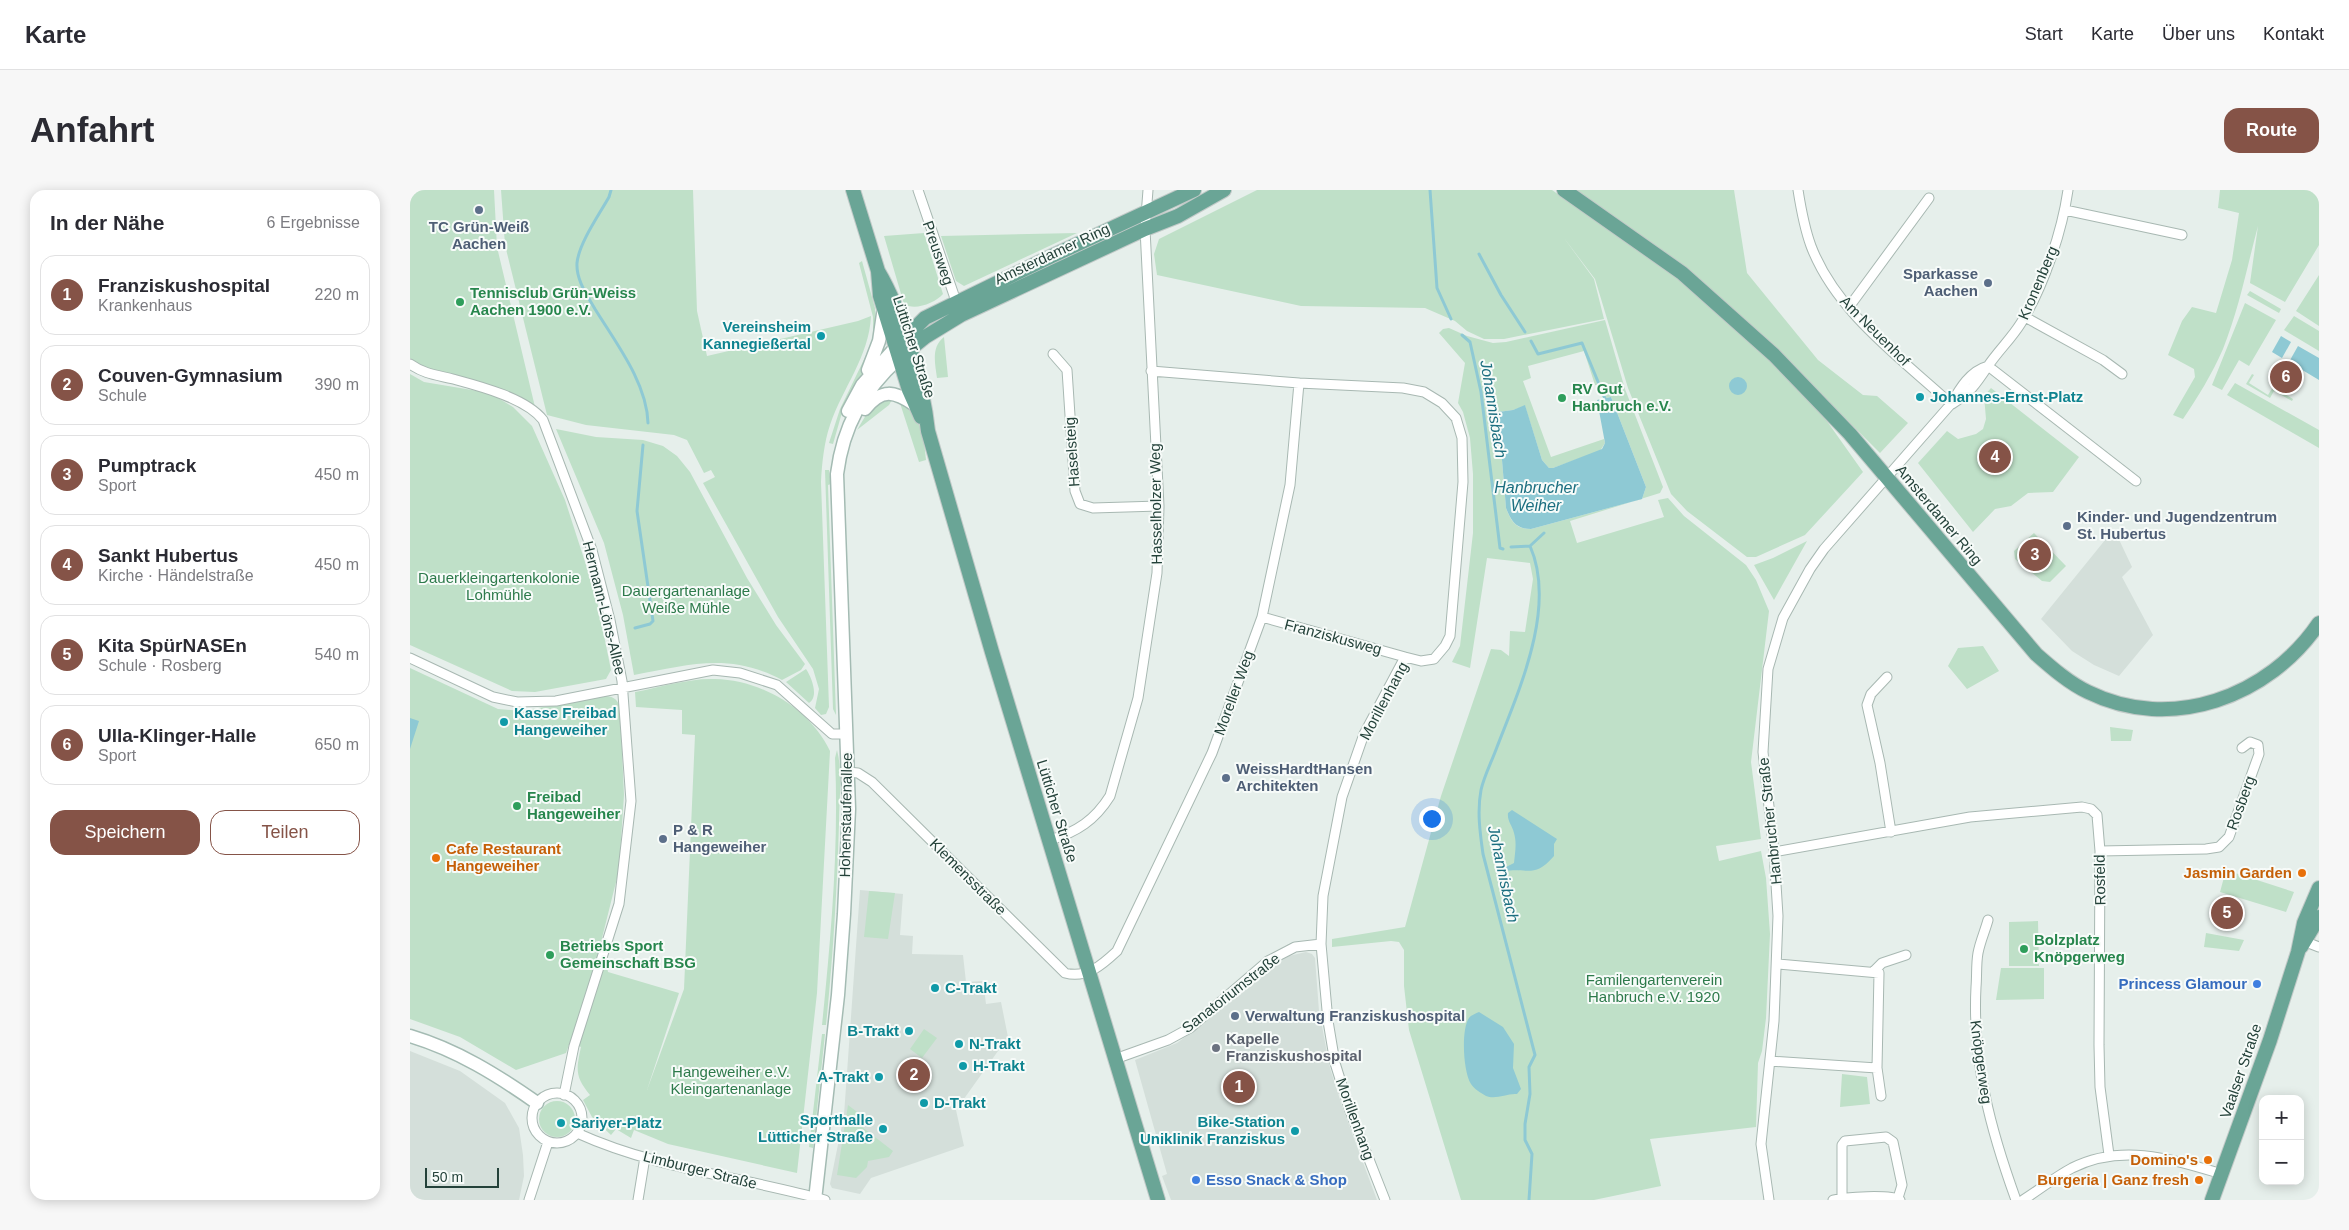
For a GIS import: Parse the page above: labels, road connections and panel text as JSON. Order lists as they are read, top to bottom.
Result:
{
  "streets": {
    "main road": [
      "Amsterdamer Ring",
      "Lütticher Straße",
      "Hohenstaufenallee",
      "Vaalser Straße"
    ],
    "street": [
      "Preusweg",
      "Kronenberg",
      "Am Neuenhof",
      "Haselsteig",
      "Hasselholzer Weg",
      "Hermann-Löns-Allee",
      "Franziskusweg",
      "Moreller Weg",
      "Morillenhang",
      "Rosberg",
      "Hanbrucher Straße",
      "Klemensstraße",
      "Rosfeld",
      "Sanatoriumstraße",
      "Knöpgerweg",
      "Limburger Straße"
    ]
  },
  "crossings": [
    ["Preusweg", "Amsterdamer Ring"],
    ["Amsterdamer Ring", "Kronenberg"],
    ["Amsterdamer Ring", "Lütticher Straße"],
    ["Amsterdamer Ring", "Hasselholzer Weg"],
    ["Amsterdamer Ring", "Hohenstaufenallee"],
    ["Amsterdamer Ring", "Hanbrucher Straße"],
    ["Kronenberg", "Am Neuenhof"],
    ["Kronenberg", "Hanbrucher Straße"],
    ["Lütticher Straße", "Hasselholzer Weg"],
    ["Lütticher Straße", "Moreller Weg"],
    ["Lütticher Straße", "Hohenstaufenallee"],
    ["Lütticher Straße", "Klemensstraße"],
    ["Lütticher Straße", "Sanatoriumstraße"],
    ["Haselsteig", "Hasselholzer Weg"],
    ["Hasselholzer Weg", "Morillenhang"],
    ["Hermann-Löns-Allee", "Limburger Straße"],
    ["Franziskusweg", "Moreller Weg"],
    ["Franziskusweg", "Morillenhang"],
    ["Moreller Weg", "Morillenhang"],
    ["Moreller Weg", "Klemensstraße"],
    ["Morillenhang", "Sanatoriumstraße"],
    ["Rosberg", "Rosfeld"],
    ["Hohenstaufenallee", "Klemensstraße"],
    ["Hohenstaufenallee", "Limburger Straße"],
    ["Hanbrucher Straße", "Rosfeld"]
  ],
  "water": ["Johannisbach", "Hanbrucher Weiher"],
  "parks": [
    "Dauerkleingartenkolonie Lohmühle",
    "Dauergartenanlage Weiße Mühle",
    "Familengartenverein Hanbruch e.V. 1920",
    "Hangeweiher e.V. Kleingartenanlage"
  ],
  "places": [
    "TC Grün-Weiß Aachen",
    "Sparkasse Aachen",
    "Tennisclub Grün-Weiss Aachen 1900 e.V.",
    "Vereinsheim Kannegießertal",
    "Johannes-Ernst-Platz",
    "RV Gut Hanbruch e.V.",
    "Kinder- und Jugendzentrum St. Hubertus",
    "Kasse Freibad Hangeweiher",
    "WeissHardtHansen Architekten",
    "Freibad Hangeweiher",
    "P & R Hangeweiher",
    "Cafe Restaurant Hangeweiher",
    "Jasmin Garden",
    "Bolzplatz Knöpgerweg",
    "Betriebs Sport Gemeinschaft BSG",
    "Princess Glamour",
    "C-Trakt",
    "Verwaltung Franziskushospital",
    "B-Trakt",
    "N-Trakt",
    "Kapelle Franziskushospital",
    "H-Trakt",
    "A-Trakt",
    "D-Trakt",
    "Sariyer-Platz",
    "Sporthalle Lütticher Straße",
    "Bike-Station Uniklinik Franziskus",
    "Domino's",
    "Esso Snack & Shop",
    "Burgeria | Ganz fresh"
  ],
  "scale_bar": "50 m",
  "page": {
    "header": "Karte",
    "nav": [
      "Start",
      "Karte",
      "Über uns",
      "Kontakt"
    ],
    "buttons": [
      "Route",
      ["Speichern", "Teilen"]
    ],
    "title": "Anfahrt",
    "heading": ["In der Nähe", "6 Ergebnisse"],
    "list": [
      {
        "mark": "1",
        "name": "Franziskushospital",
        "note": "Krankenhaus",
        "value": "220 m"
      },
      {
        "mark": "2",
        "name": "Couven-Gymnasium",
        "note": "Schule",
        "value": "390 m"
      },
      {
        "mark": "3",
        "name": "Pumptrack",
        "note": "Sport",
        "value": "450 m"
      },
      {
        "mark": "4",
        "name": "Sankt Hubertus",
        "note": "Kirche · Händelstraße",
        "value": "450 m"
      },
      {
        "mark": "5",
        "name": "Kita SpürNASEn",
        "note": "Schule · Rosberg",
        "value": "540 m"
      },
      {
        "mark": "6",
        "name": "Ulla-Klinger-Halle",
        "note": "Sport",
        "value": "650 m"
      }
    ],
    "pins": [
      "6",
      "4",
      "3",
      "5",
      "2",
      "1"
    ],
    "map_buttons": ["+", "−"],
    "scale": "50 m"
  }
}
